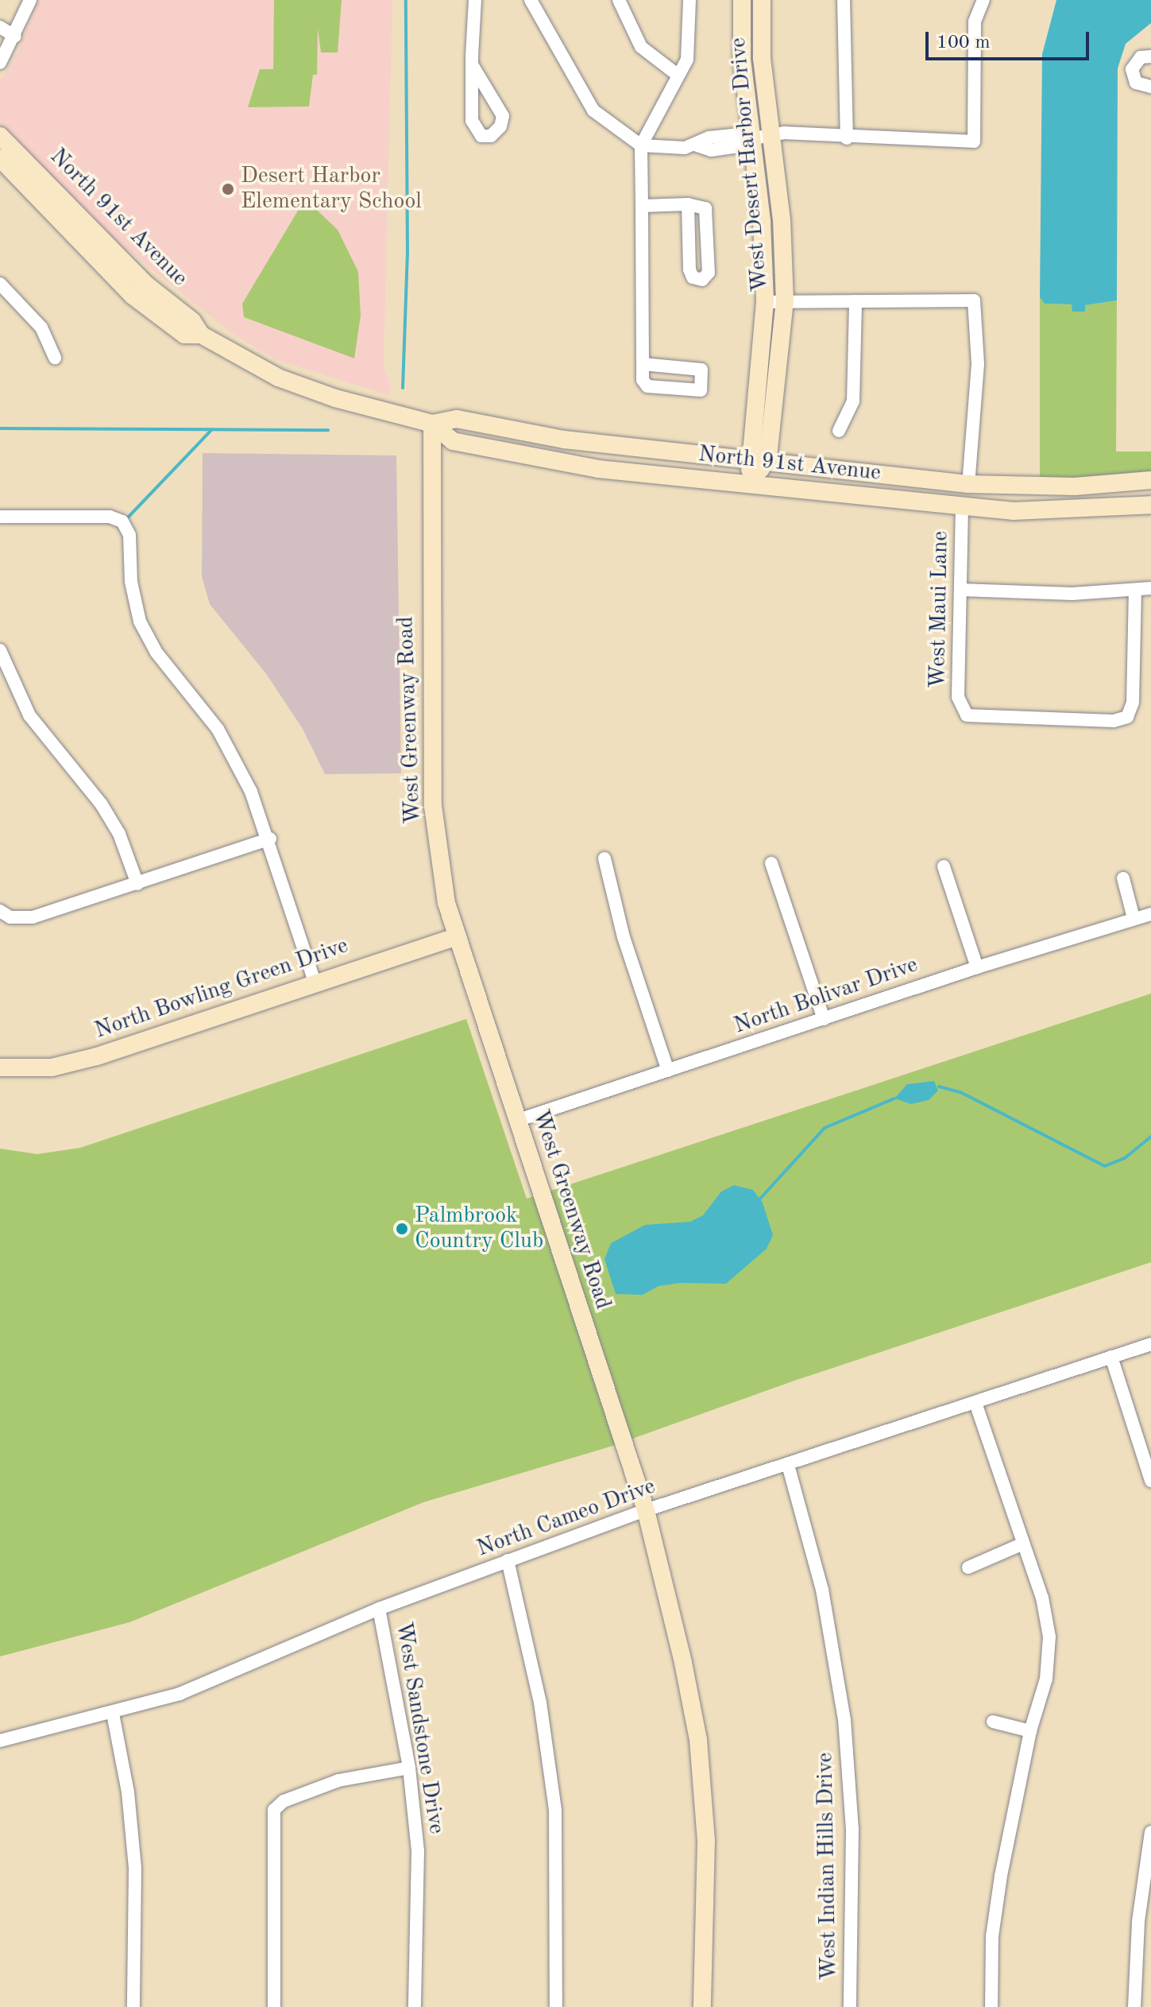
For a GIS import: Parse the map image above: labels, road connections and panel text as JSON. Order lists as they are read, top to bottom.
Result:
{
  "streets": {
    "street": [
      "West Desert Harbor Drive",
      "North 91st Avenue",
      "West Maui Lane",
      "West Greenway Road",
      "North Bowling Green Drive",
      "North Bolivar Drive",
      "North Cameo Drive",
      "West Sandstone Drive",
      "West Indian Hills Drive"
    ]
  },
  "crossings": [
    ["West Desert Harbor Drive", "North 91st Avenue"],
    ["North 91st Avenue", "West Maui Lane"],
    ["North 91st Avenue", "West Greenway Road"],
    ["West Greenway Road", "North Bowling Green Drive"],
    ["West Greenway Road", "North Bolivar Drive"],
    ["West Greenway Road", "North Cameo Drive"],
    ["North Cameo Drive", "West Sandstone Drive"],
    ["North Cameo Drive", "West Indian Hills Drive"]
  ],
  "places": ["Desert Harbor Elementary School", "Palmbrook Country Club"],
  "scale_bar": "100 m"
}
